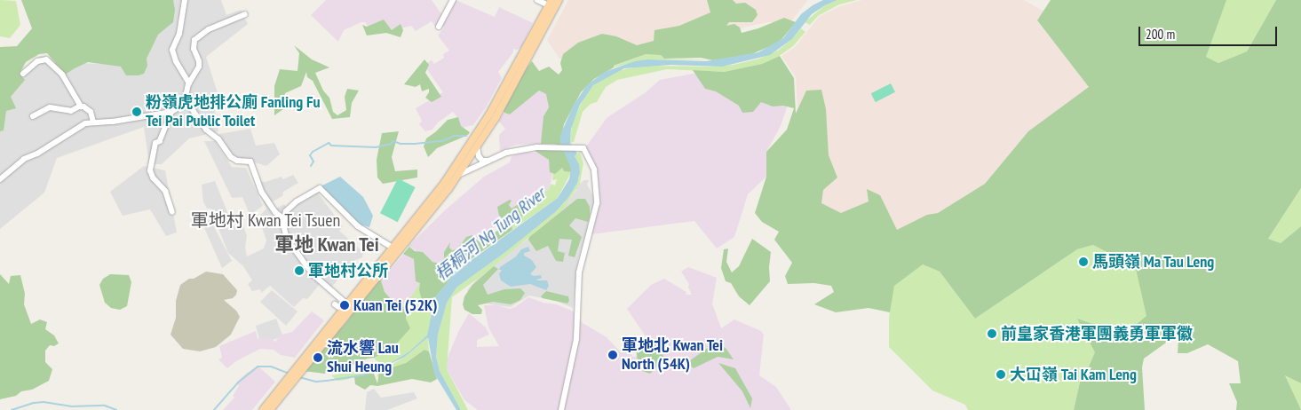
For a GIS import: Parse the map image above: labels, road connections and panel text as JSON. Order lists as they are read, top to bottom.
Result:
{
  "districts": ["軍地村 Kwan Tei Tsuen", "軍地 Kwan Tei"],
  "water": ["梧桐河 Ng Tung River"],
  "places": [
    "粉嶺虎地排公廁 Fanling Fu Tei Pai Public Toilet",
    "馬頭嶺 Ma Tau Leng",
    "軍地村公所",
    "Kuan Tei (52K)",
    "前皇家香港軍團義勇軍軍徽",
    "軍地北 Kwan Tei North (54K)",
    "流水響 Lau Shui Heung",
    "大冚嶺 Tai Kam Leng"
  ],
  "scale_bar": "200 m"
}
